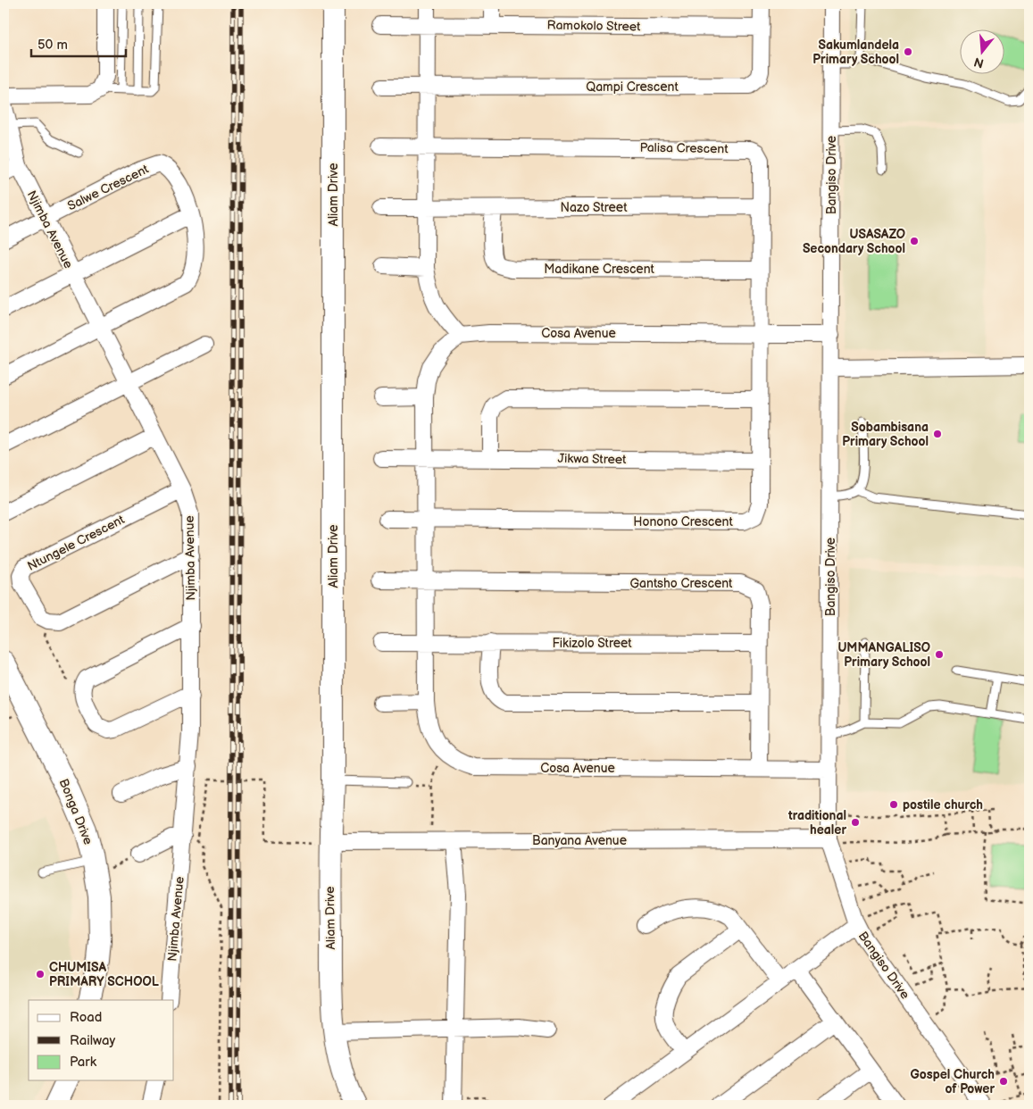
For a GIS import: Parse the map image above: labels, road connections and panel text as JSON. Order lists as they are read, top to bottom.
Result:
{
  "streets": {
    "street": [
      "Ramokolo Street",
      "Qampi Crescent",
      "Palisa Crescent",
      "Bangiso Drive",
      "Salwe Crescent",
      "Aliam Drive",
      "Nazo Street",
      "Njimba Avenue",
      "Madikane Crescent",
      "Cosa Avenue",
      "Jikwa Street",
      "Honono Crescent",
      "Ntungele Crescent",
      "Gantsho Crescent",
      "Fikizolo Street",
      "Bonga Drive",
      "Banyana Avenue"
    ]
  },
  "crossings": [
    ["Ramokolo Street", "Qampi Crescent"],
    ["Palisa Crescent", "Nazo Street"],
    ["Palisa Crescent", "Madikane Crescent"],
    ["Palisa Crescent", "Cosa Avenue"],
    ["Palisa Crescent", "Honono Crescent"],
    ["Bangiso Drive", "Cosa Avenue"],
    ["Bangiso Drive", "Banyana Avenue"],
    ["Salwe Crescent", "Njimba Avenue"],
    ["Aliam Drive", "Banyana Avenue"],
    ["Nazo Street", "Madikane Crescent"],
    ["Njimba Avenue", "Ntungele Crescent"],
    ["Cosa Avenue", "Jikwa Street"],
    ["Cosa Avenue", "Honono Crescent"],
    ["Cosa Avenue", "Gantsho Crescent"],
    ["Cosa Avenue", "Fikizolo Street"],
    ["Jikwa Street", "Honono Crescent"],
    ["Gantsho Crescent", "Fikizolo Street"]
  ],
  "places": [
    "Sakumlandela Primary School",
    "USASAZO Secondary School",
    "Sobambisana Primary School",
    "UMMANGALISO Primary School",
    "postile church",
    "traditional healer",
    "CHUMISA PRIMARY SCHOOL",
    "Gospel Church of Power"
  ],
  "legend": ["Road", "Railway", "Park"],
  "scale_bar": "50 m",
  "north": "bottom"
}
